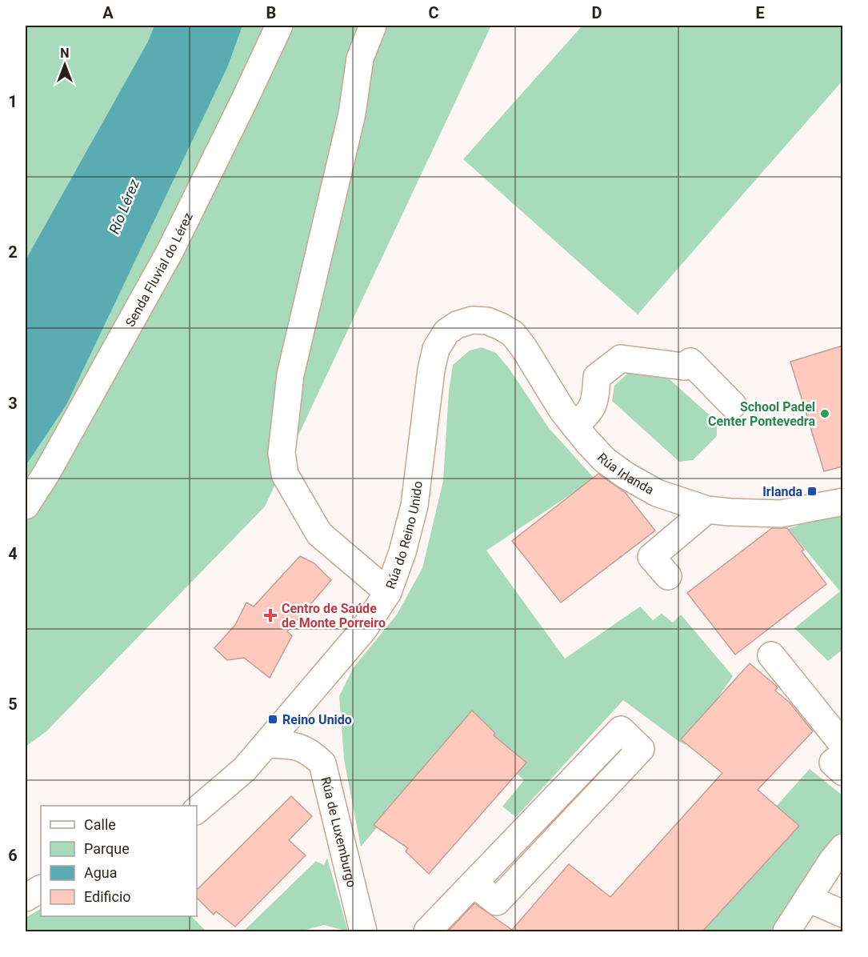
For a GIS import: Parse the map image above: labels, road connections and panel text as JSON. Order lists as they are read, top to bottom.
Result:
{
  "streets": {
    "street": [
      "Senda Fluvial do Lérez",
      "Rúa Irlanda",
      "Rúa do Reino Unido",
      "Rúa de Luxemburgo"
    ]
  },
  "crossings": [
    ["Rúa Irlanda", "Rúa do Reino Unido"],
    ["Rúa do Reino Unido", "Rúa de Luxemburgo"]
  ],
  "water": ["Río Lérez"],
  "places": {
    "other": ["School Padel Center Pontevedra"],
    "transit": ["Irlanda", "Reino Unido"],
    "health": ["Centro de Saúde de Monte Porreiro"]
  },
  "legend": [
    "Calle",
    "Parque",
    "Agua",
    "Edificio"
  ],
  "north": "top",
  "grid": {
    "columns": [
      "A",
      "B",
      "C",
      "D",
      "E"
    ],
    "rows": [
      "1",
      "2",
      "3",
      "4",
      "5",
      "6"
    ]
  }
}
